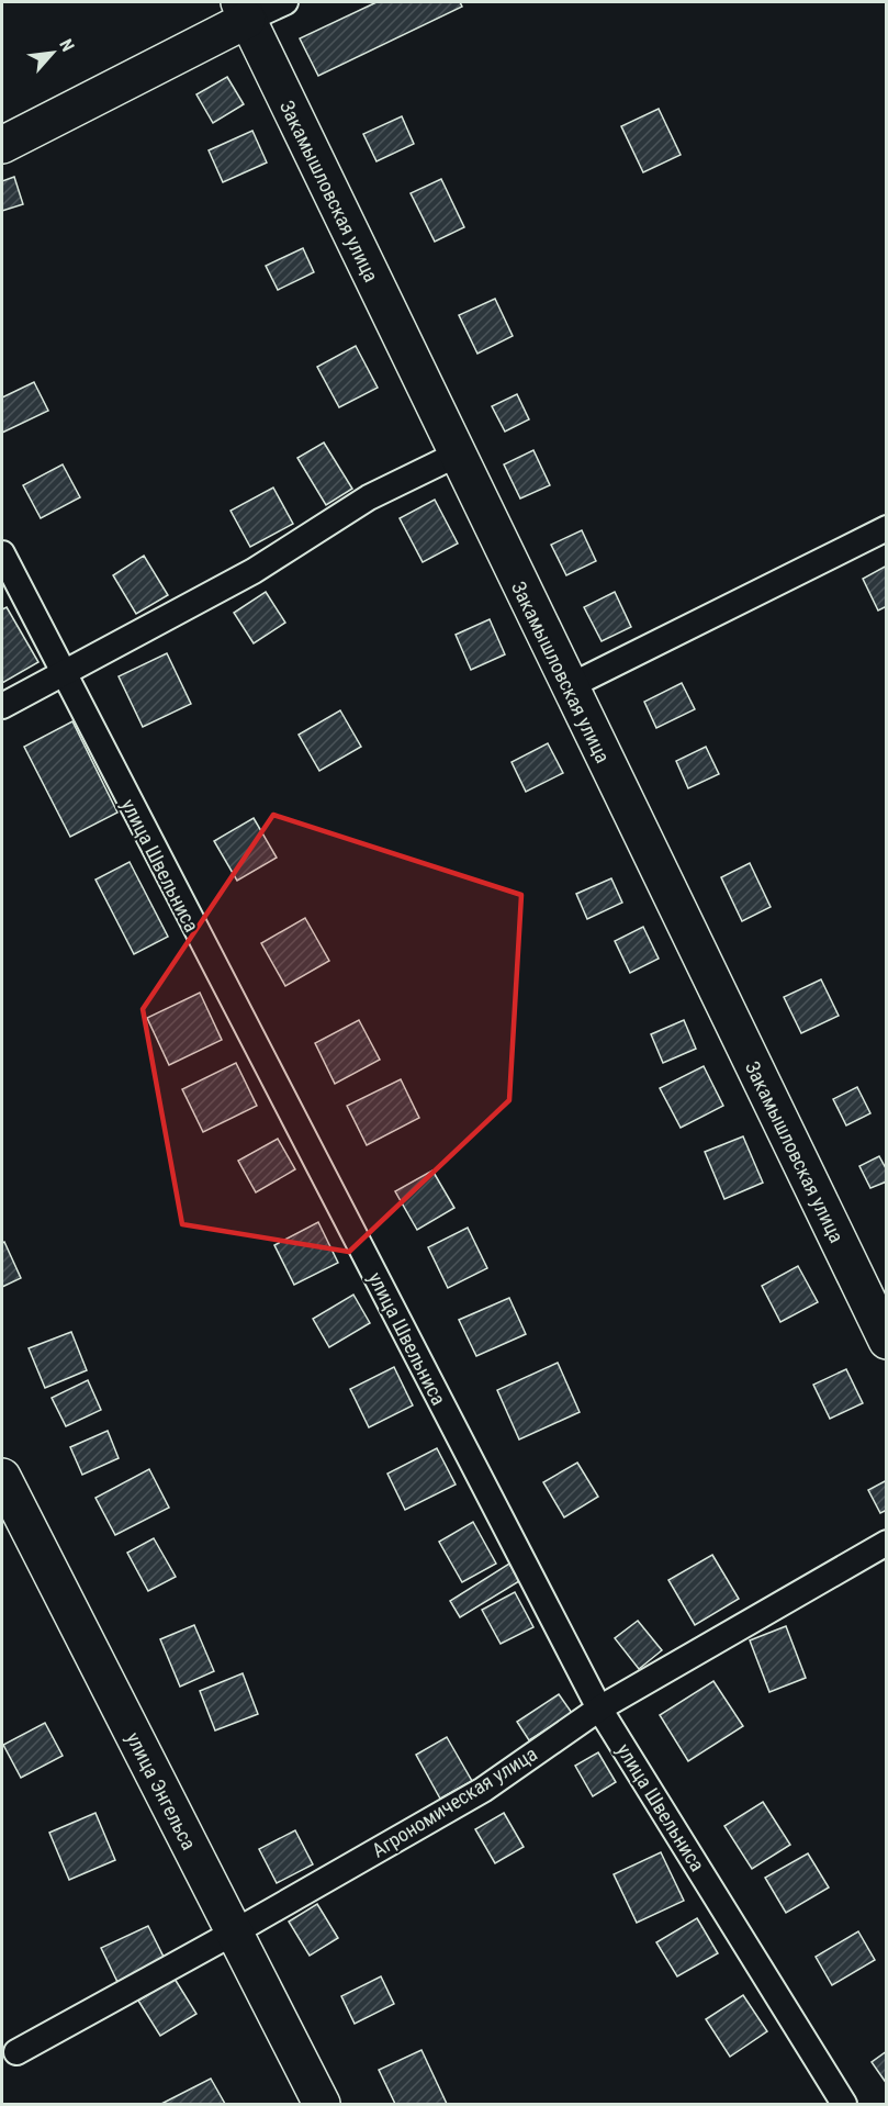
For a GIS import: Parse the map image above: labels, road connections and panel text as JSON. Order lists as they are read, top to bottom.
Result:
{
  "streets": {
    "street": [
      "Закамышловская улица",
      "улица Швельниса",
      "улица Энгельса",
      "Агрономическая улица"
    ]
  },
  "crossings": [
    ["улица Швельниса", "Агрономическая улица"],
    ["улица Энгельса", "Агрономическая улица"]
  ],
  "north": "top right"
}
